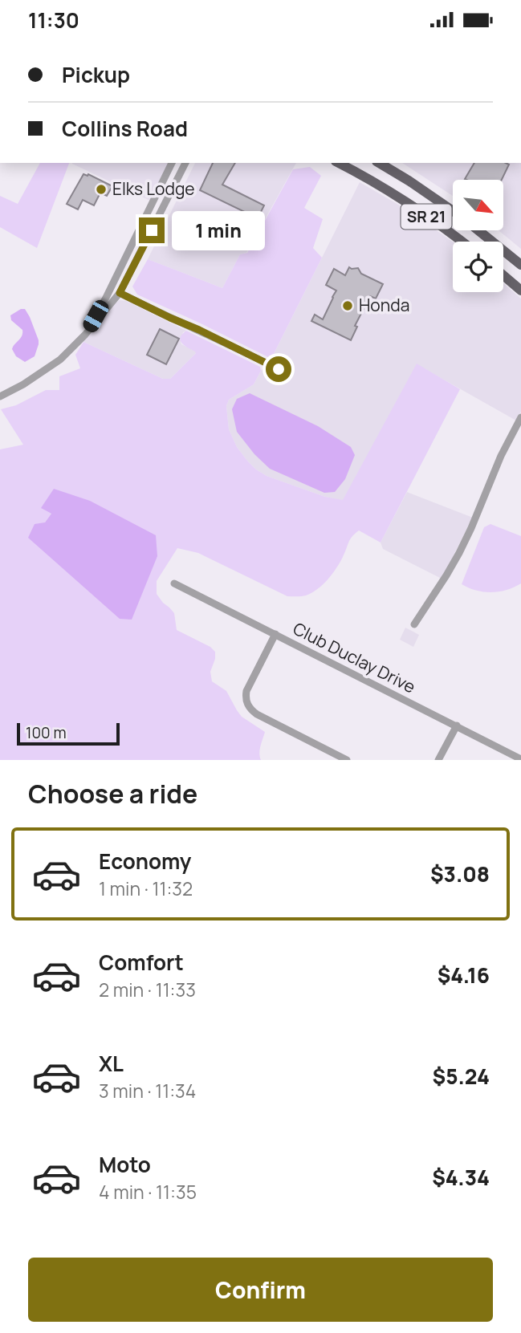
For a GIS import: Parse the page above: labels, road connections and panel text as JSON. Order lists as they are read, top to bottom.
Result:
{
  "streets": {
    "main road": ["SR 21"],
    "street": ["Club Duclay Drive"]
  },
  "places": ["Elks Lodge", "Honda"],
  "scale_bar": "100 m",
  "north": "bottom right",
  "page": {
    "status": "11:30",
    "banner": ["Pickup", "Collins Road"],
    "bubble": "1 min",
    "scale": "100 m",
    "heading": "Choose a ride",
    "list": [
      {
        "name": "Economy",
        "note": "1 min · 11:32",
        "value": "$3.08"
      },
      {
        "name": "Comfort",
        "note": "2 min · 11:33",
        "value": "$4.16"
      },
      {
        "name": "XL",
        "note": "3 min · 11:34",
        "value": "$5.24"
      },
      {
        "name": "Moto",
        "note": "4 min · 11:35",
        "value": "$4.34"
      }
    ],
    "buttons": "Confirm"
  }
}
